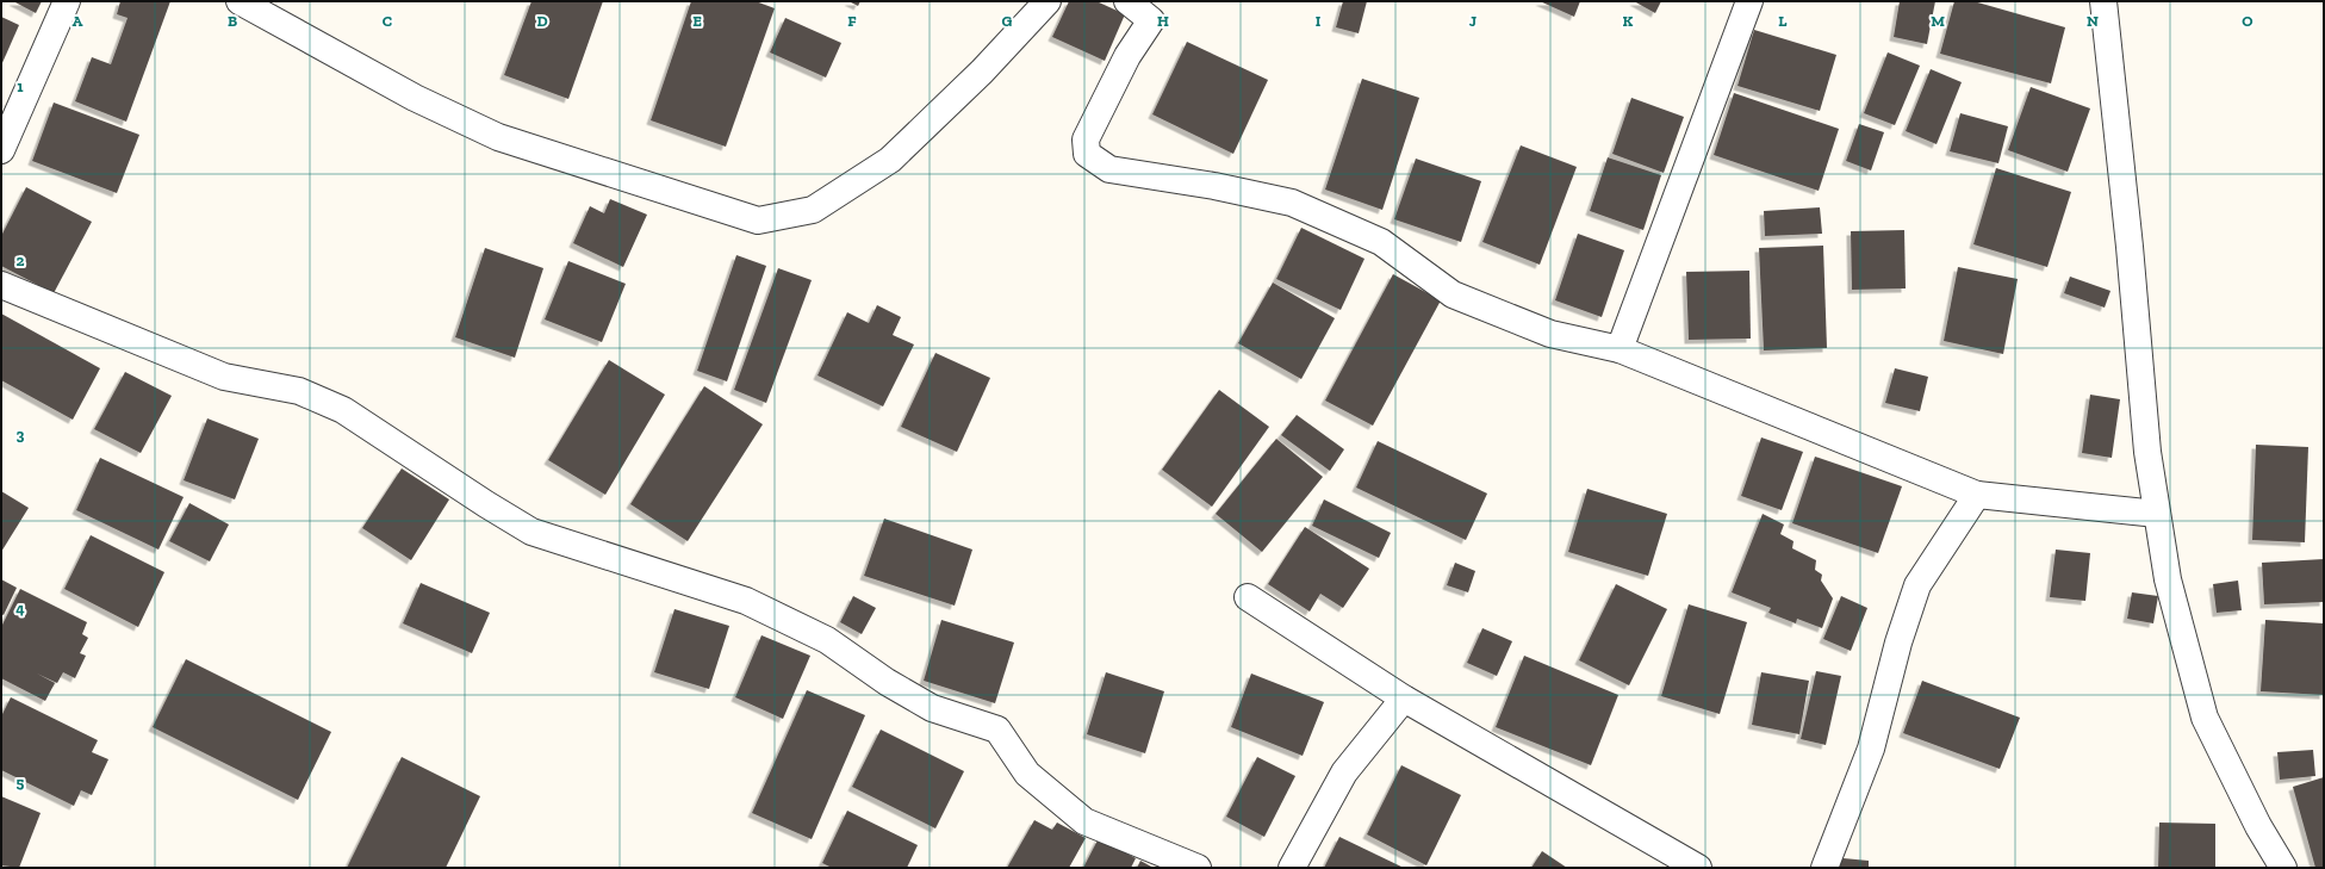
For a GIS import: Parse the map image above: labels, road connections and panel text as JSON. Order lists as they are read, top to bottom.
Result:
{
  "grid": {
    "columns": [
      "A",
      "B",
      "C",
      "D",
      "E",
      "F",
      "G",
      "H",
      "I",
      "J",
      "K",
      "L",
      "M",
      "N",
      "O"
    ],
    "rows": [
      "1",
      "2",
      "3",
      "4",
      "5"
    ]
  }
}
